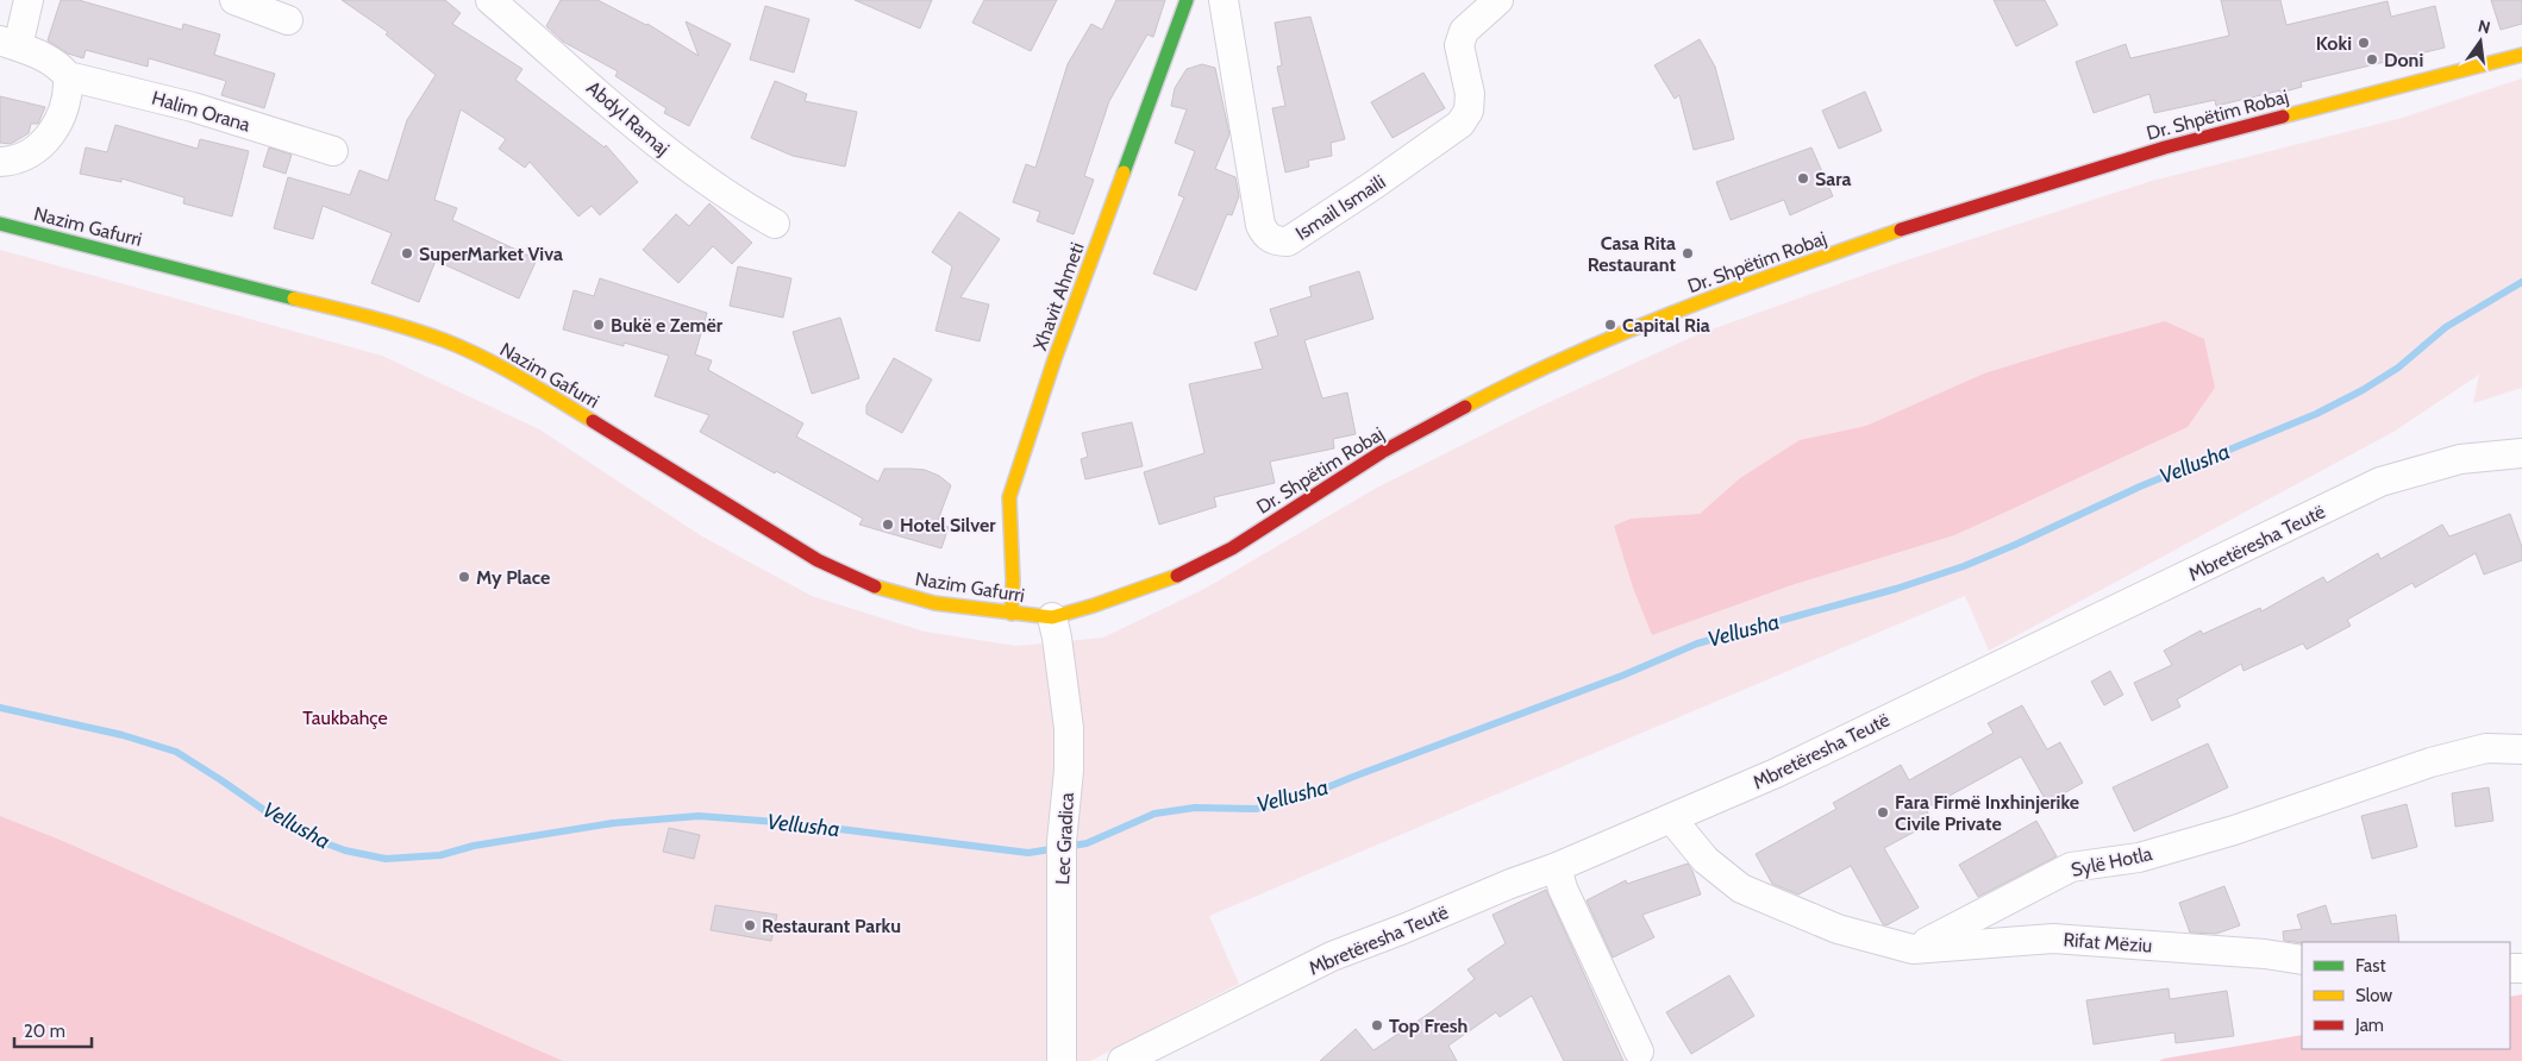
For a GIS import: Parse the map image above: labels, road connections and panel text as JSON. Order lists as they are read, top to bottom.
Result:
{
  "streets": {
    "street": [
      "Halim Orana",
      "Dr. Shpëtim Robaj",
      "Abdyl Ramaj",
      "Ismail Ismaili",
      "Nazim Gafurri",
      "Xhavit Ahmeti",
      "Mbretëresha Teutë",
      "Lec Gradica",
      "Sylë Hotla",
      "Rifat Mëziu"
    ]
  },
  "crossings": [
    ["Dr. Shpëtim Robaj", "Nazim Gafurri"],
    ["Dr. Shpëtim Robaj", "Lec Gradica"],
    ["Nazim Gafurri", "Xhavit Ahmeti"],
    ["Nazim Gafurri", "Lec Gradica"],
    ["Sylë Hotla", "Rifat Mëziu"]
  ],
  "water": ["Vellusha"],
  "parks": ["Taukbahçe"],
  "places": [
    "Koki",
    "Doni",
    "Sara",
    "SuperMarket Viva",
    "Casa Rita Restaurant",
    "Bukë e Zemër",
    "Capital Ria",
    "Hotel Silver",
    "My Place",
    "Fara Firmë Inxhinjerike Civile Private",
    "Restaurant Parku",
    "Top Fresh"
  ],
  "legend": ["Fast", "Slow", "Jam"],
  "scale_bar": "20 m",
  "north": "top"
}
